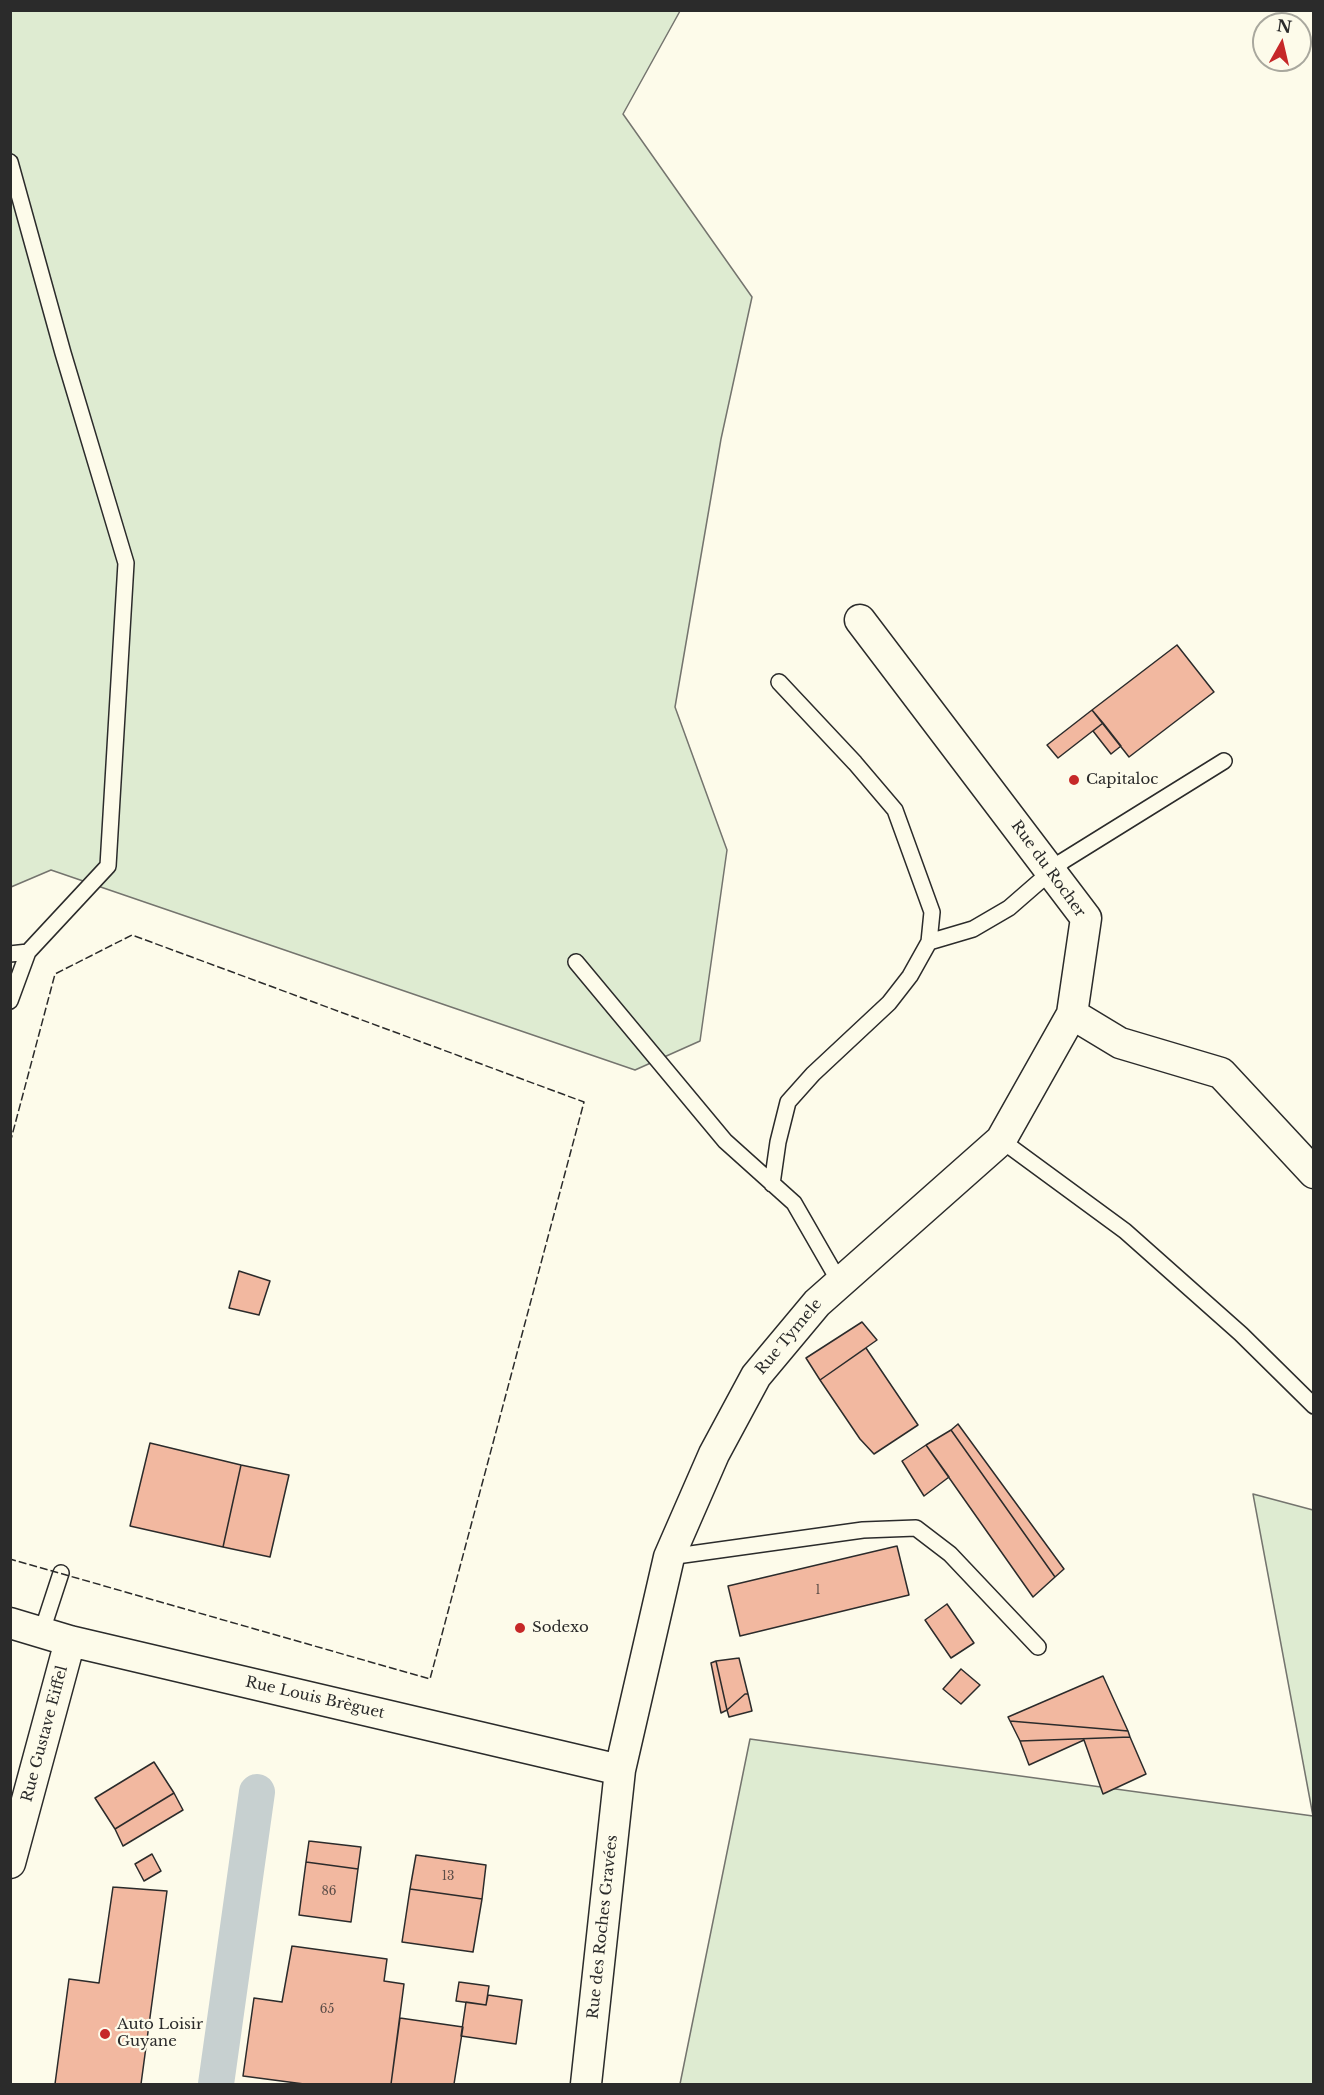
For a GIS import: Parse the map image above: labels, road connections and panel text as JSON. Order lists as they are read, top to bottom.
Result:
{
  "streets": {
    "street": [
      "Rue du Rocher",
      "Rue Tymele",
      "Rue Louis Brèguet",
      "Rue Gustave Eiffel",
      "Rue des Roches Gravées"
    ]
  },
  "crossings": [
    ["Rue du Rocher", "Rue Tymele"],
    ["Rue Tymele", "Rue Louis Brèguet"],
    ["Rue Tymele", "Rue des Roches Gravées"],
    ["Rue Louis Brèguet", "Rue Gustave Eiffel"],
    ["Rue Louis Brèguet", "Rue des Roches Gravées"]
  ],
  "places": ["Capitaloc", "Sodexo", "Auto Loisir Guyane"],
  "house_numbers": [
    "1",
    "13",
    "86",
    "65"
  ],
  "north": "top"
}
